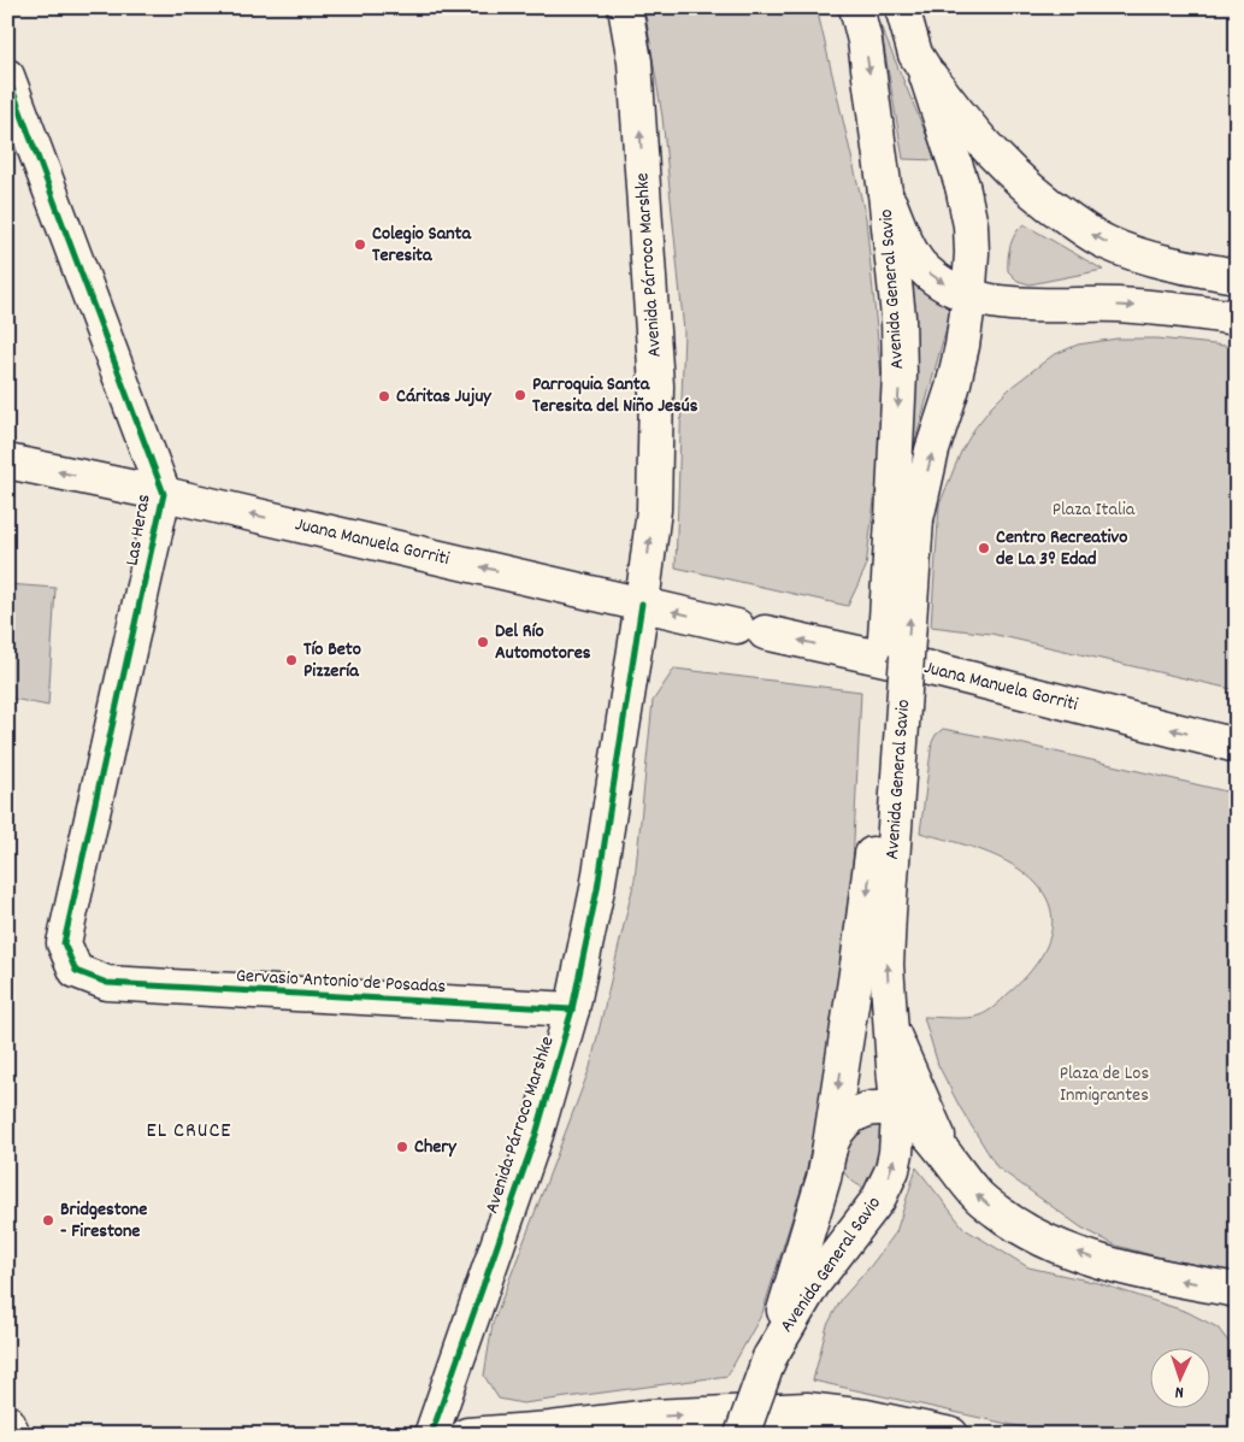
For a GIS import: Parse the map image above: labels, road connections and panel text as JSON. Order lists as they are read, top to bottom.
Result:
{
  "streets": {
    "main road": [
      "Avenida Párroco Marshke",
      "Avenida General Savio",
      "Las Heras",
      "Juana Manuela Gorriti",
      "Gervasio Antonio de Posadas"
    ]
  },
  "crossings": [
    ["Avenida Párroco Marshke", "Juana Manuela Gorriti"],
    ["Avenida Párroco Marshke", "Gervasio Antonio de Posadas"],
    ["Las Heras", "Juana Manuela Gorriti"],
    ["Las Heras", "Gervasio Antonio de Posadas"]
  ],
  "one_way": ["Avenida Párroco Marshke", "Juana Manuela Gorriti"],
  "districts": ["EL CRUCE"],
  "parks": ["Plaza Italia", "Plaza de Los Inmigrantes"],
  "places": [
    "Colegio Santa Teresita",
    "Parroquia Santa Teresita del Niño Jesús",
    "Cáritas Jujuy",
    "Centro Recreativo de La 3º Edad",
    "Del Río Automotores",
    "Tío Beto Pizzería",
    "Chery",
    "Bridgestone - Firestone"
  ],
  "north": "bottom"
}
